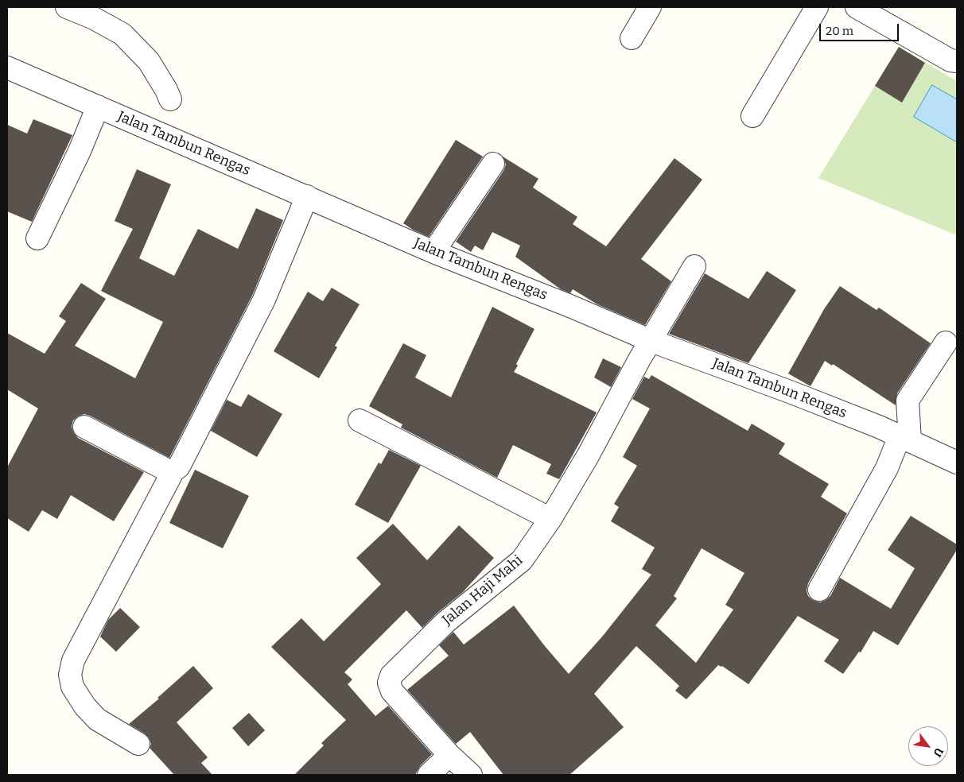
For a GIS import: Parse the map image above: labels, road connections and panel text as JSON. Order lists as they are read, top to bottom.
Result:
{
  "streets": {
    "street": ["Jalan Tambun Rengas", "Jalan Haji Mahi"]
  },
  "crossings": [
    ["Jalan Tambun Rengas", "Jalan Haji Mahi"]
  ],
  "scale_bar": "20 m",
  "north": "bottom right"
}
